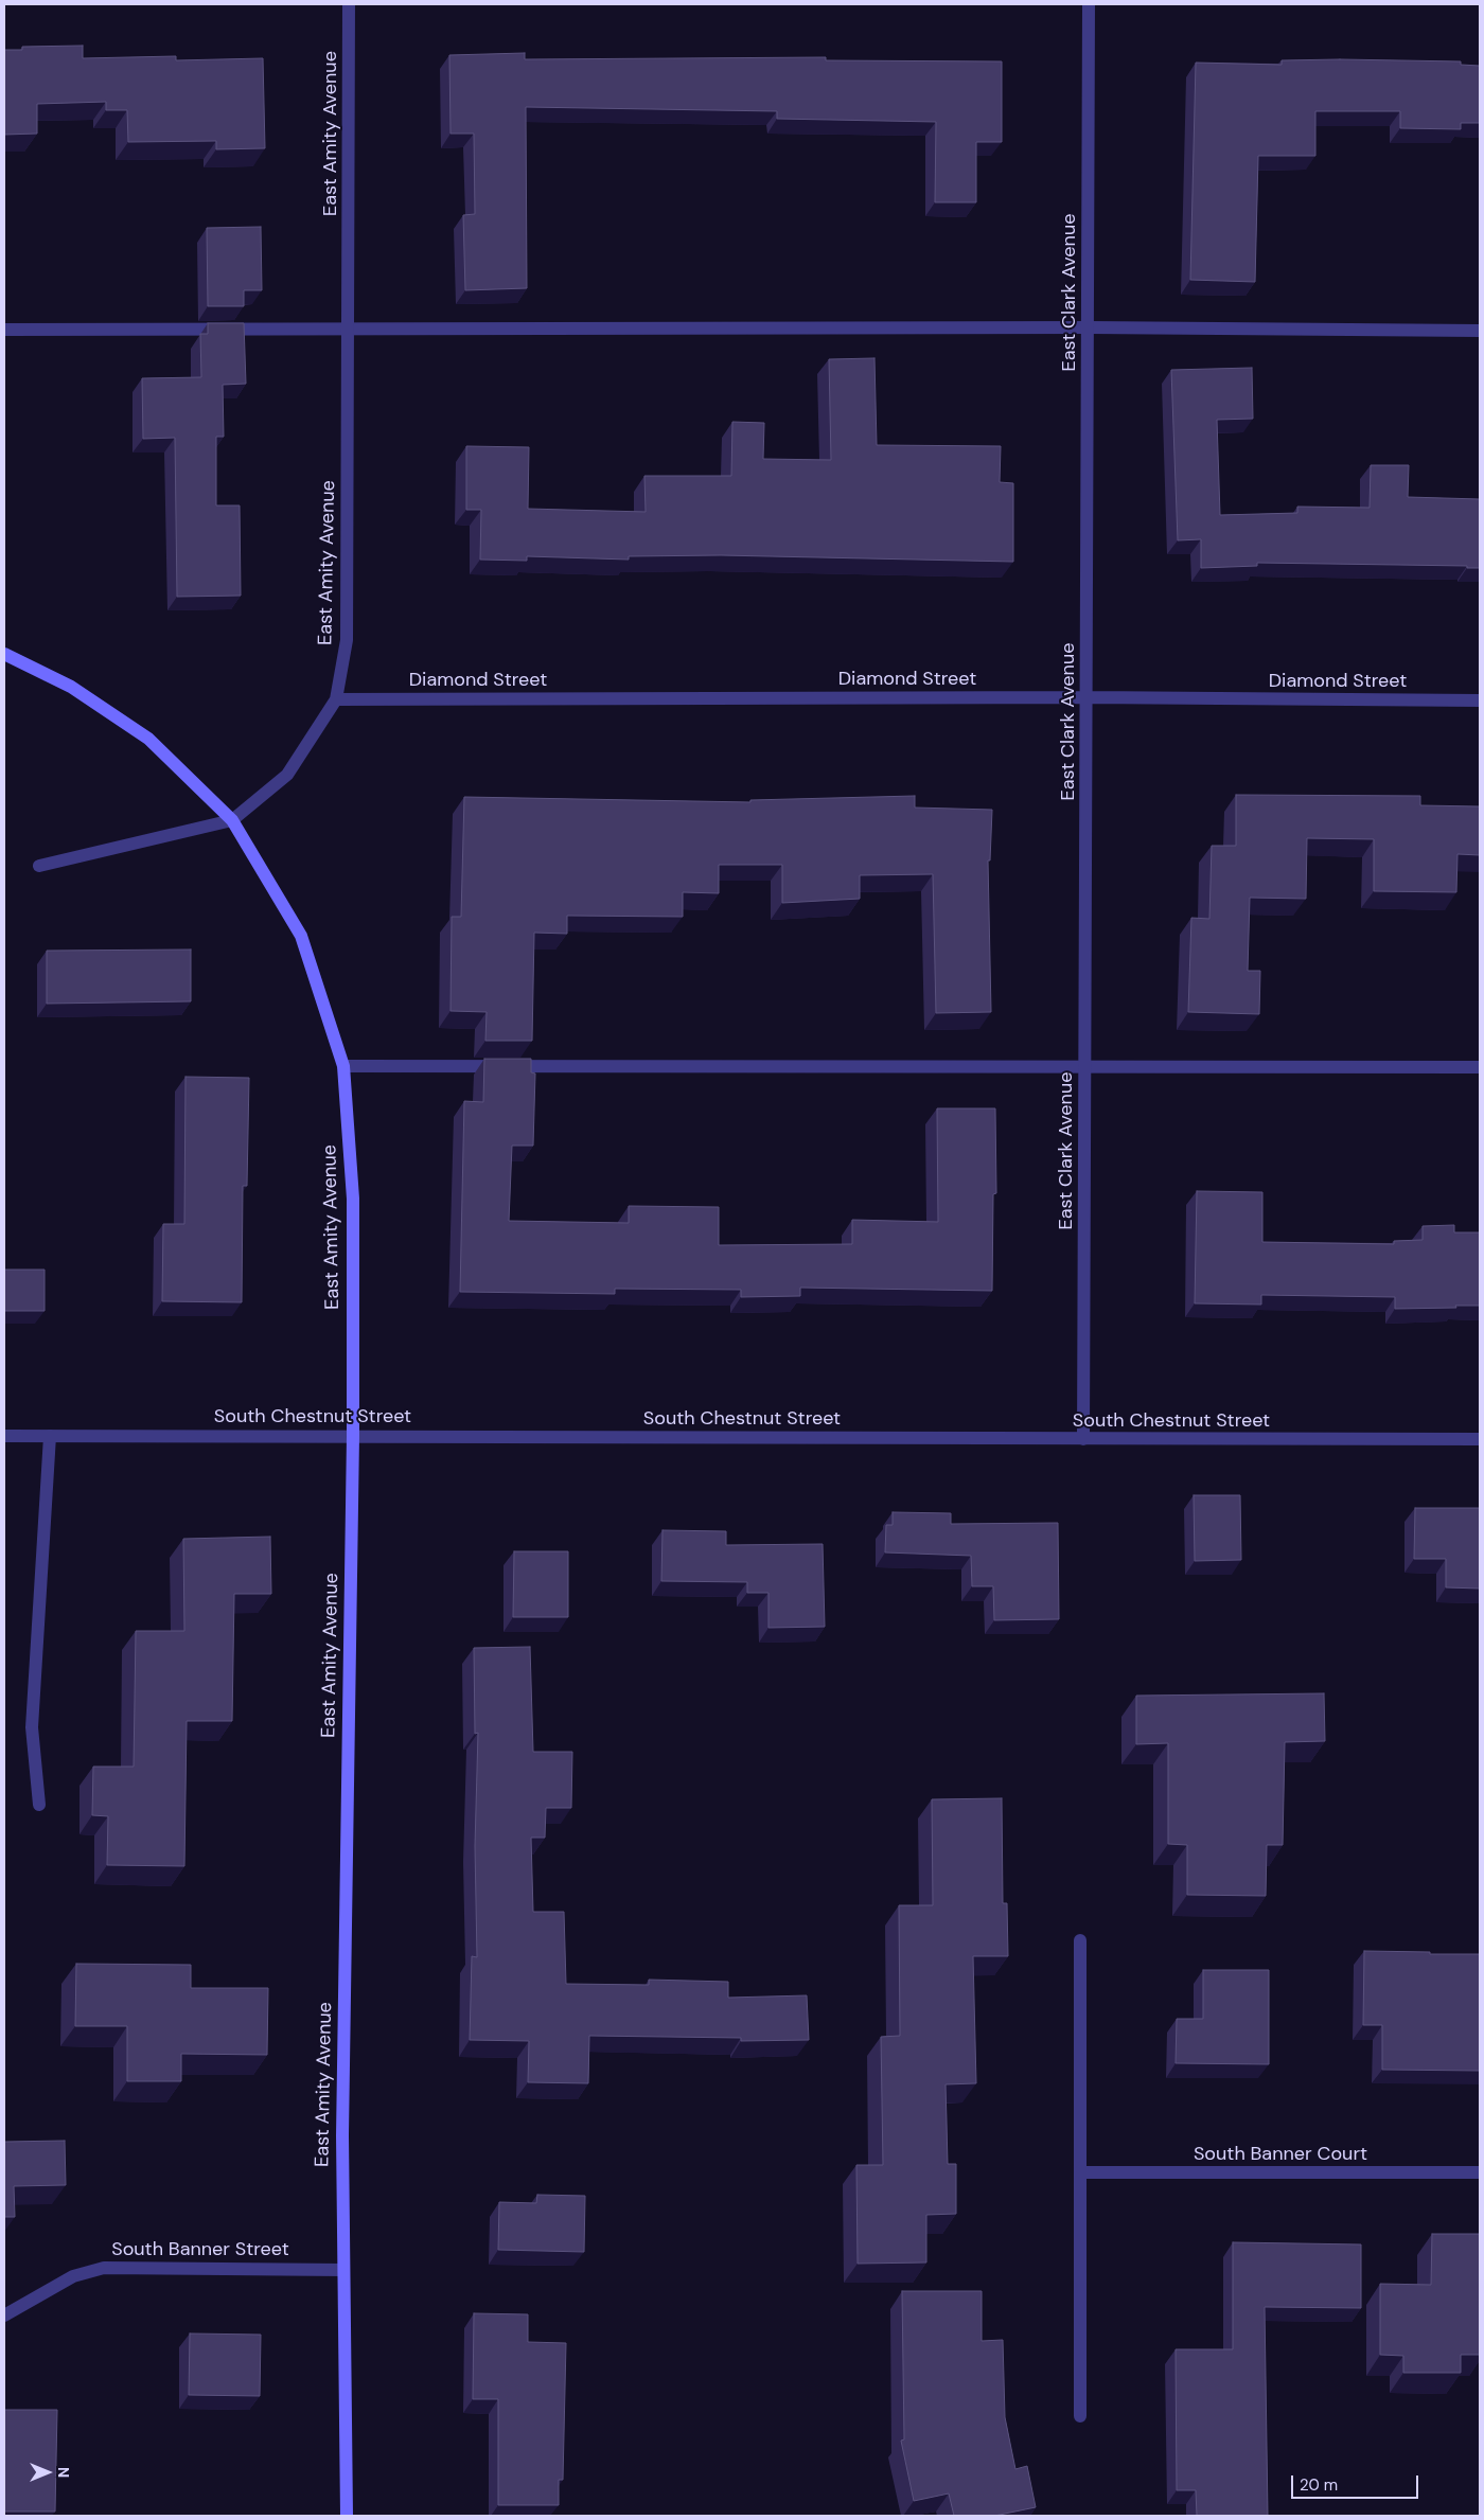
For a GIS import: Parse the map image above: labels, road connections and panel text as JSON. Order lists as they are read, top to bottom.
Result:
{
  "streets": {
    "main road": ["East Amity Avenue"],
    "street": [
      "East Clark Avenue",
      "Diamond Street",
      "South Chestnut Street",
      "South Banner Court",
      "South Banner Street"
    ]
  },
  "crossings": [
    ["East Amity Avenue", "Diamond Street"],
    ["East Amity Avenue", "South Chestnut Street"],
    ["East Amity Avenue", "South Banner Street"],
    ["East Clark Avenue", "Diamond Street"],
    ["East Clark Avenue", "South Chestnut Street"]
  ],
  "scale_bar": "20 m",
  "north": "right"
}
